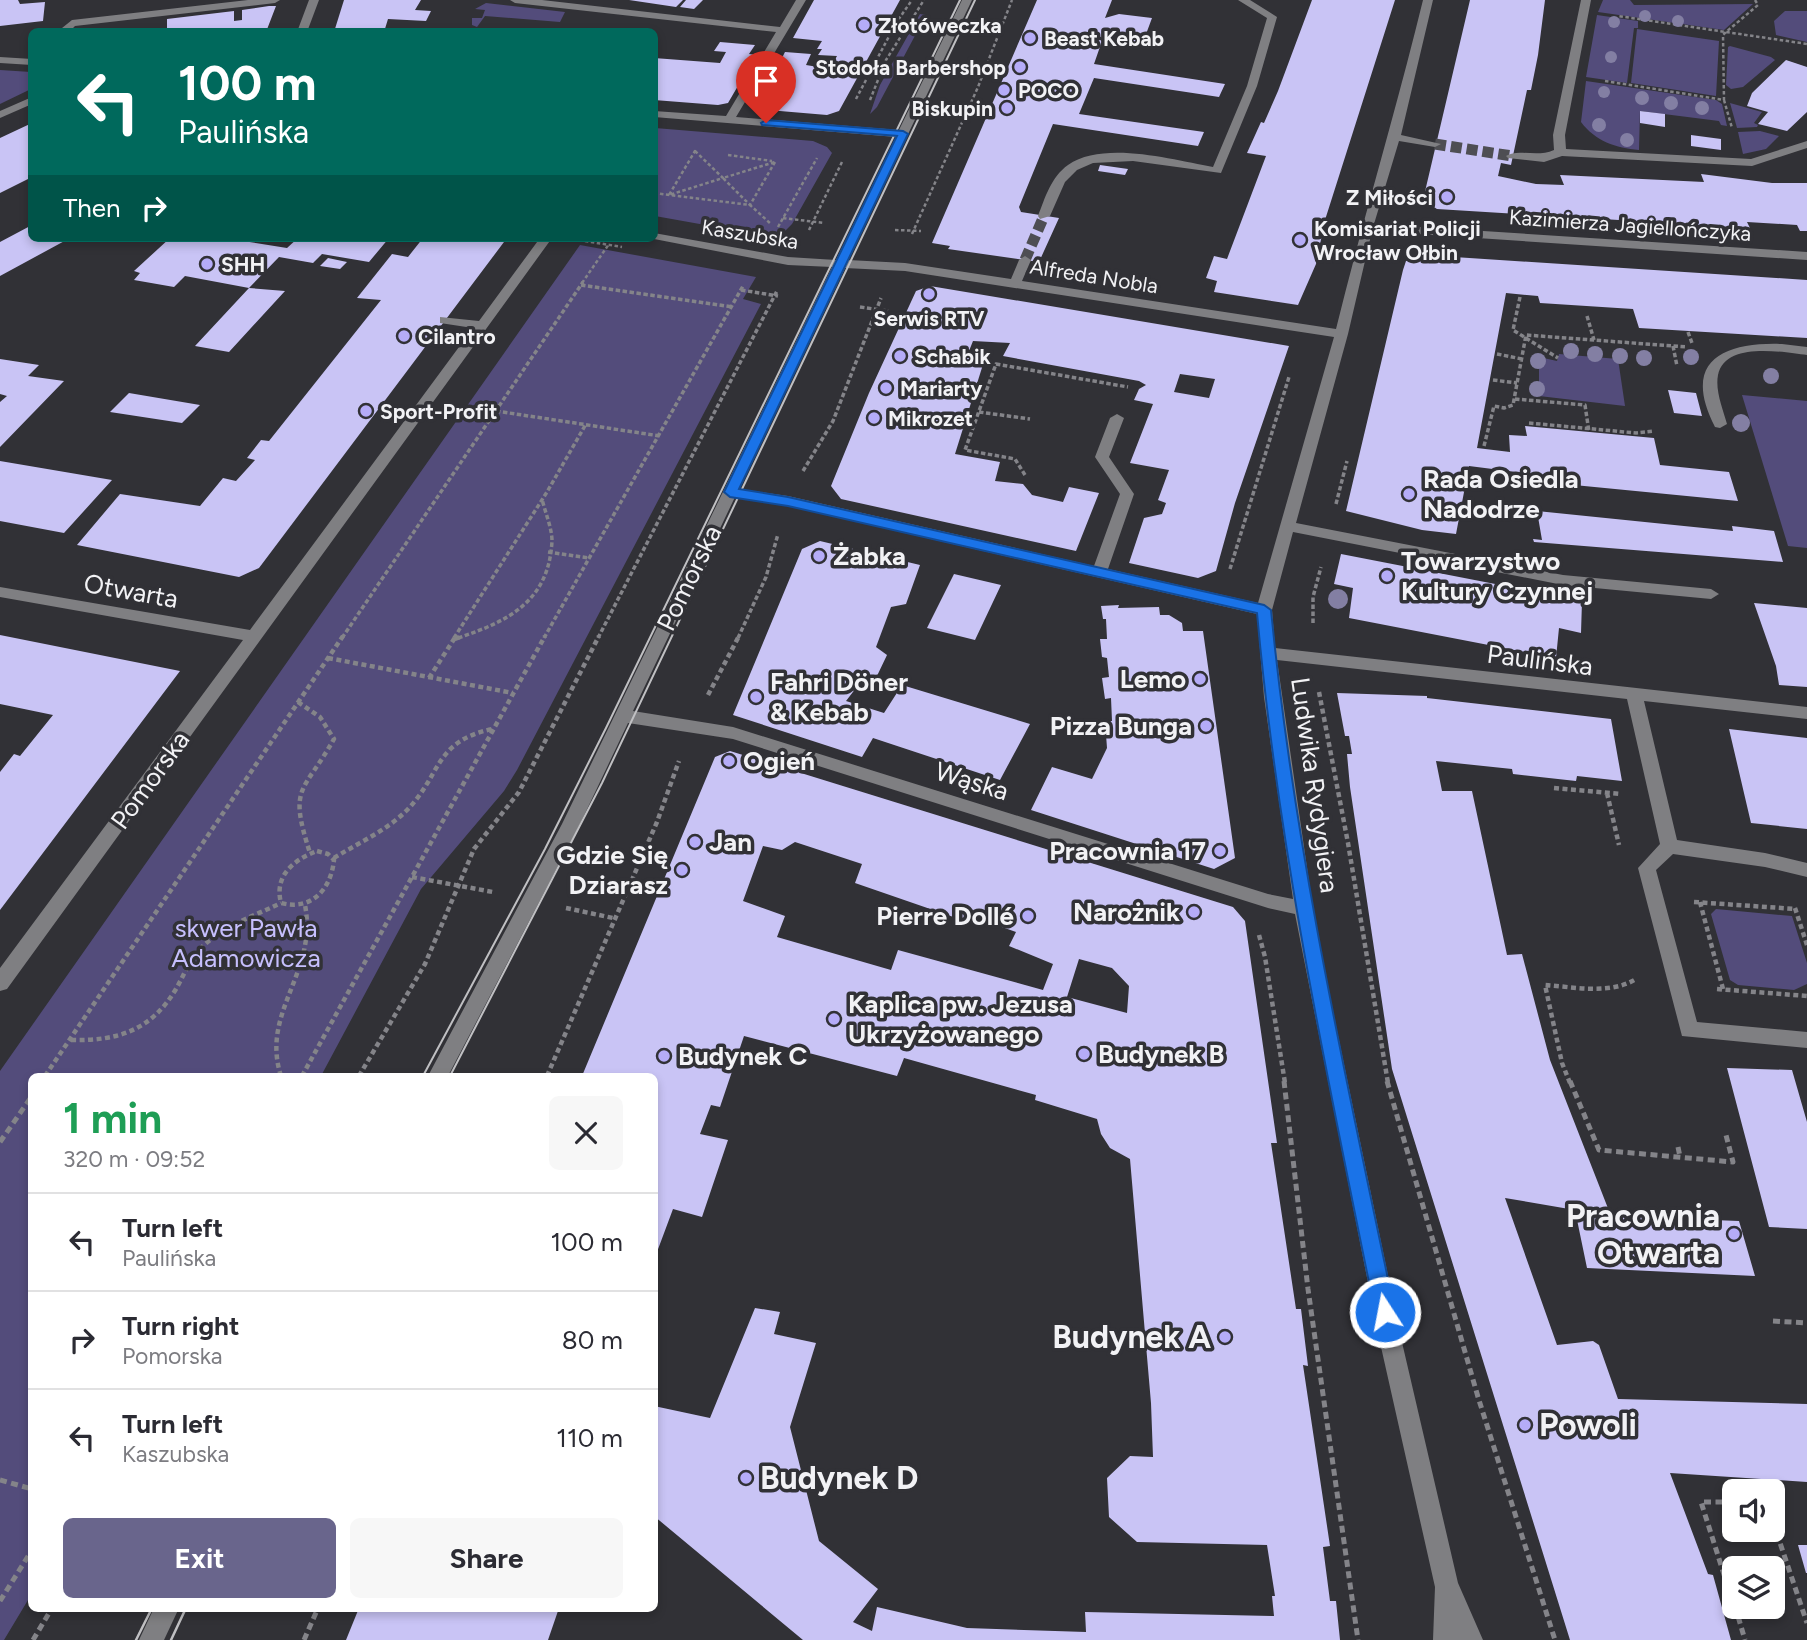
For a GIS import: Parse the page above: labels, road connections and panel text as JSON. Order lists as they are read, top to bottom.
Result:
{
  "streets": {
    "street": [
      "Kazimierza Jagiellończyka",
      "Kaszubska",
      "Alfreda Nobla",
      "Pomorska",
      "Otwarta",
      "Paulińska",
      "Wąska",
      "Ludwika Rydygiera"
    ]
  },
  "crossings": [
    ["Kazimierza Jagiellończyka", "Ludwika Rydygiera"],
    ["Kaszubska", "Alfreda Nobla"],
    ["Kaszubska", "Pomorska"],
    ["Alfreda Nobla", "Pomorska"],
    ["Alfreda Nobla", "Ludwika Rydygiera"],
    ["Pomorska", "Otwarta"],
    ["Pomorska", "Wąska"],
    ["Paulińska", "Ludwika Rydygiera"],
    ["Wąska", "Ludwika Rydygiera"]
  ],
  "parks": ["skwer Pawła Adamowicza"],
  "places": [
    "Złotóweczka",
    "Beast Kebab",
    "Stodoła Barbershop",
    "POCO",
    "Biskupin",
    "Z Miłości",
    "Komisariat Policji Wrocław Ołbin",
    "SHH",
    "Serwis RTV",
    "Cilantro",
    "Schabik",
    "Mariarty",
    "Sport-Profit",
    "Mikrozet",
    "Rada Osiedla Nadodrze",
    "Żabka",
    "Towarzystwo Kultury Czynnej",
    "Lemo",
    "Fahri Döner & Kebab",
    "Pizza Bunga",
    "Ogień",
    "Jan",
    "Pracownia 17",
    "Gdzie Się Dziarasz",
    "Narożnik",
    "Pierre Dollé",
    "Kaplica pw. Jezusa Ukrzyżowanego",
    "Budynek B",
    "Budynek C",
    "Pracownia Otwarta",
    "Budynek A",
    "Powoli",
    "Budynek D"
  ],
  "page": {
    "turn": ["100 m", "Paulińska"],
    "then": "Then",
    "heading": ["1 min", "320 m · 09:52"],
    "list": [
      {
        "name": "Turn left",
        "note": "Paulińska",
        "value": "100 m"
      },
      {
        "name": "Turn right",
        "note": "Pomorska",
        "value": "80 m"
      },
      {
        "name": "Turn left",
        "note": "Kaszubska",
        "value": "110 m"
      }
    ],
    "buttons": ["Exit", "Share"]
  }
}
